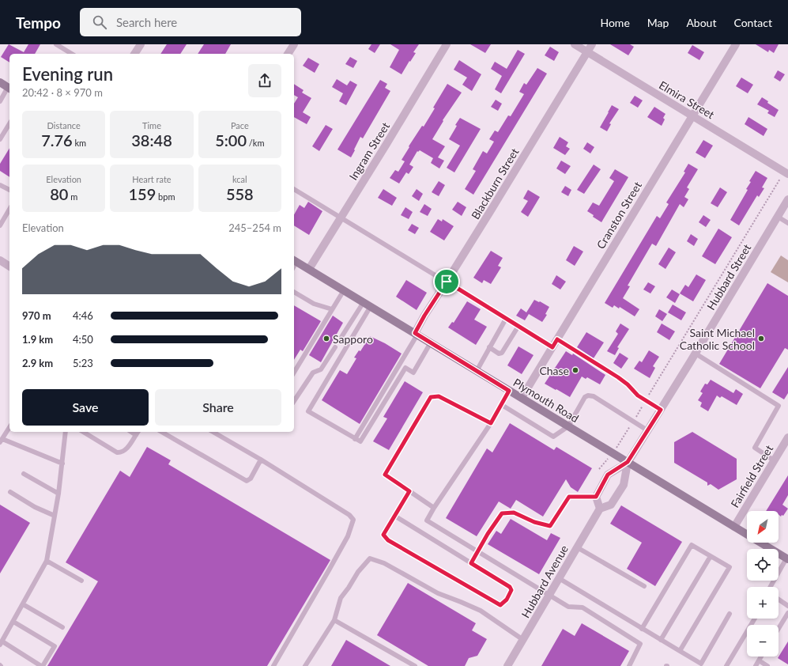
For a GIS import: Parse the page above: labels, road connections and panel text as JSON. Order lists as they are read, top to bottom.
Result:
{
  "streets": {
    "main road": ["Plymouth Road"],
    "street": [
      "Elmira Street",
      "Ingram Street",
      "Blackburn Street",
      "Cranston Street",
      "Hubbard Street",
      "Fairfield Street",
      "Hubbard Avenue"
    ]
  },
  "crossings": [
    ["Elmira Street", "Blackburn Street"],
    ["Elmira Street", "Cranston Street"],
    ["Ingram Street", "Plymouth Road"],
    ["Blackburn Street", "Plymouth Road"],
    ["Cranston Street", "Plymouth Road"],
    ["Hubbard Street", "Plymouth Road"],
    ["Plymouth Road", "Fairfield Street"]
  ],
  "places": ["Sapporo", "Saint Michael Catholic School", "Chase"],
  "north": "bottom left",
  "page": {
    "header": "Tempo",
    "search": "Search here",
    "nav": [
      "Home",
      "Map",
      "About",
      "Contact"
    ],
    "heading": ["Evening run", "20:42 · 8 × 970 m"],
    "stats": [
      ["Distance", "7.76 km"],
      ["Time", "38:48"],
      ["Pace", "5:00 /km"],
      ["Elevation", "80 m"],
      ["Heart rate", "159 bpm"],
      ["kcal", "558"]
    ],
    "chart": ["Elevation", "245–254 m"],
    "list": [
      {
        "name": "970 m",
        "note": "4:46"
      },
      {
        "name": "1.9 km",
        "note": "4:50"
      },
      {
        "name": "2.9 km",
        "note": "5:23"
      }
    ],
    "buttons": ["Save", "Share"],
    "map_buttons": ["+", "−"]
  }
}
